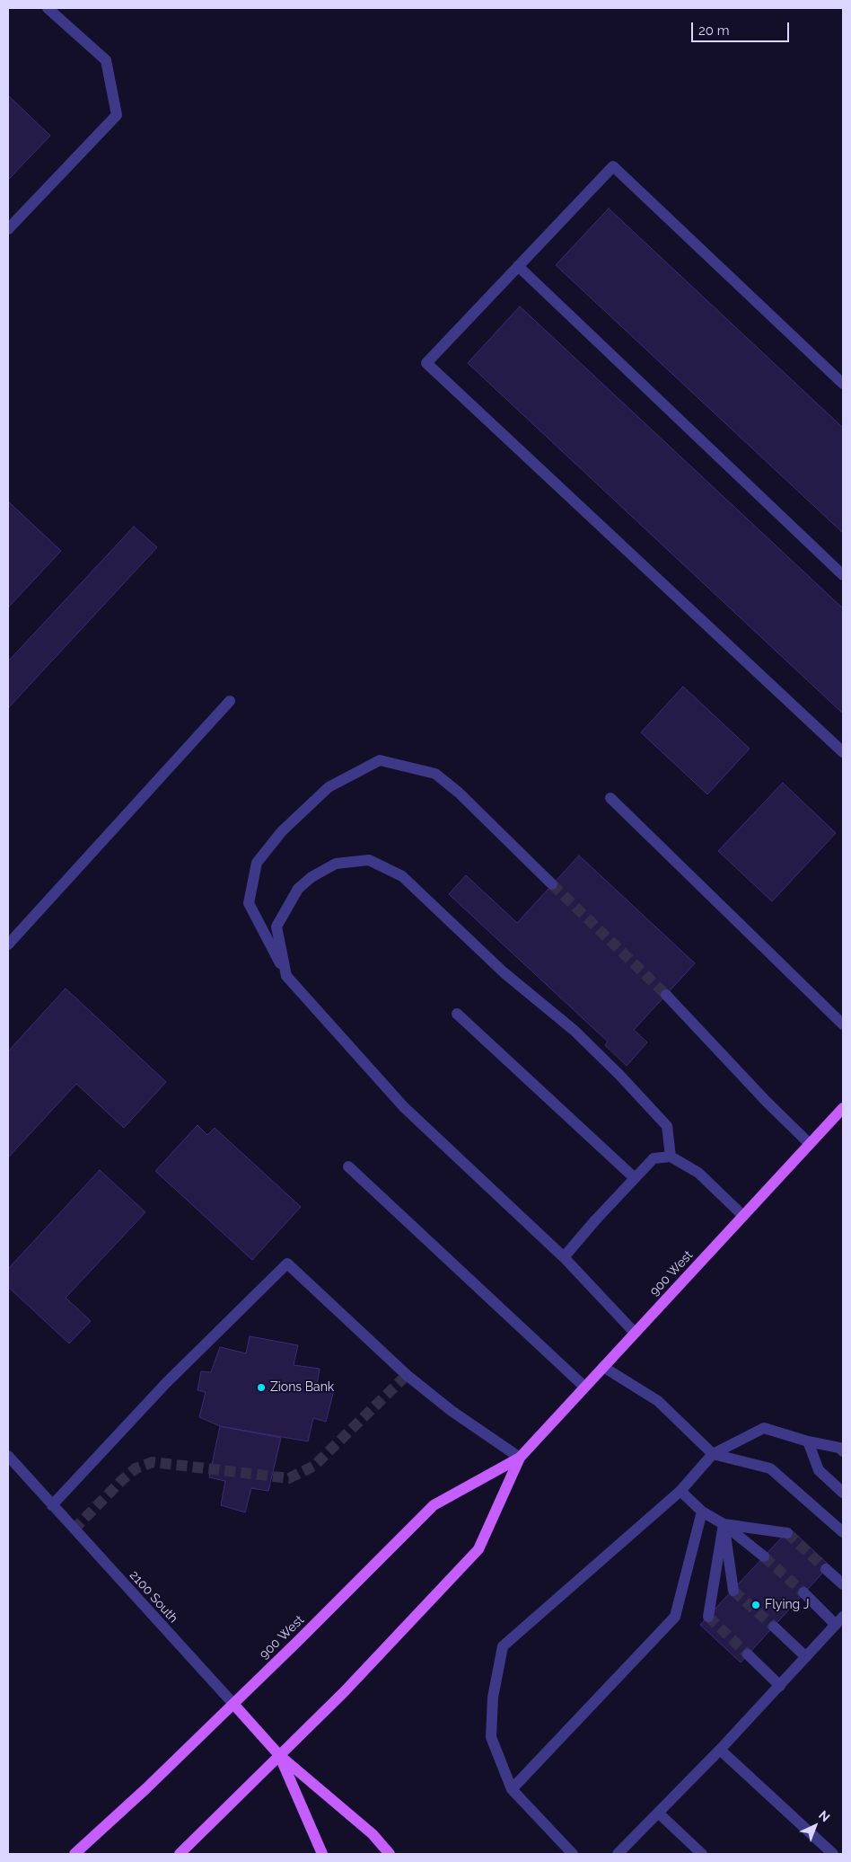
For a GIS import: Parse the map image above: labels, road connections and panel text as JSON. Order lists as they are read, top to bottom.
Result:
{
  "streets": {
    "main road": ["900 West", "2100 South"]
  },
  "crossings": [
    ["900 West", "2100 South"]
  ],
  "places": ["Zions Bank", "Flying J"],
  "scale_bar": "20 m",
  "north": "top right"
}
